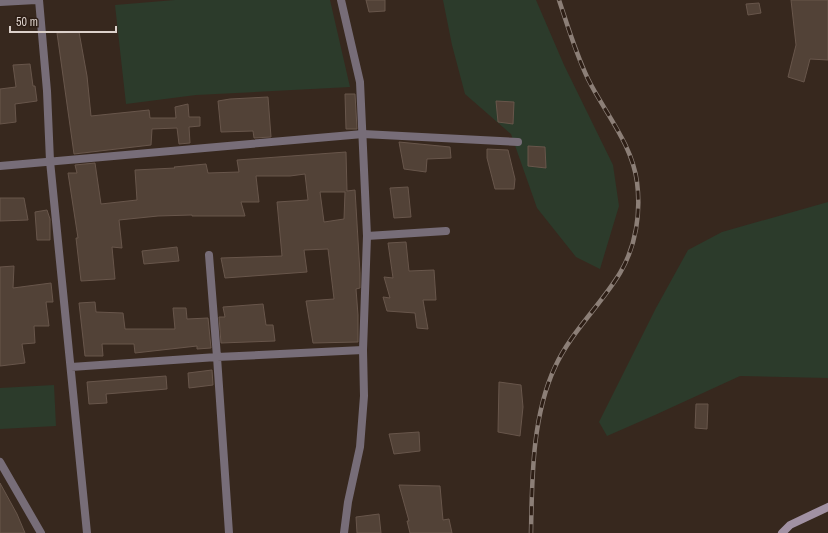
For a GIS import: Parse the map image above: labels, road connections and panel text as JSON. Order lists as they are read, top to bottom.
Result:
{
  "scale_bar": "50 m"
}
